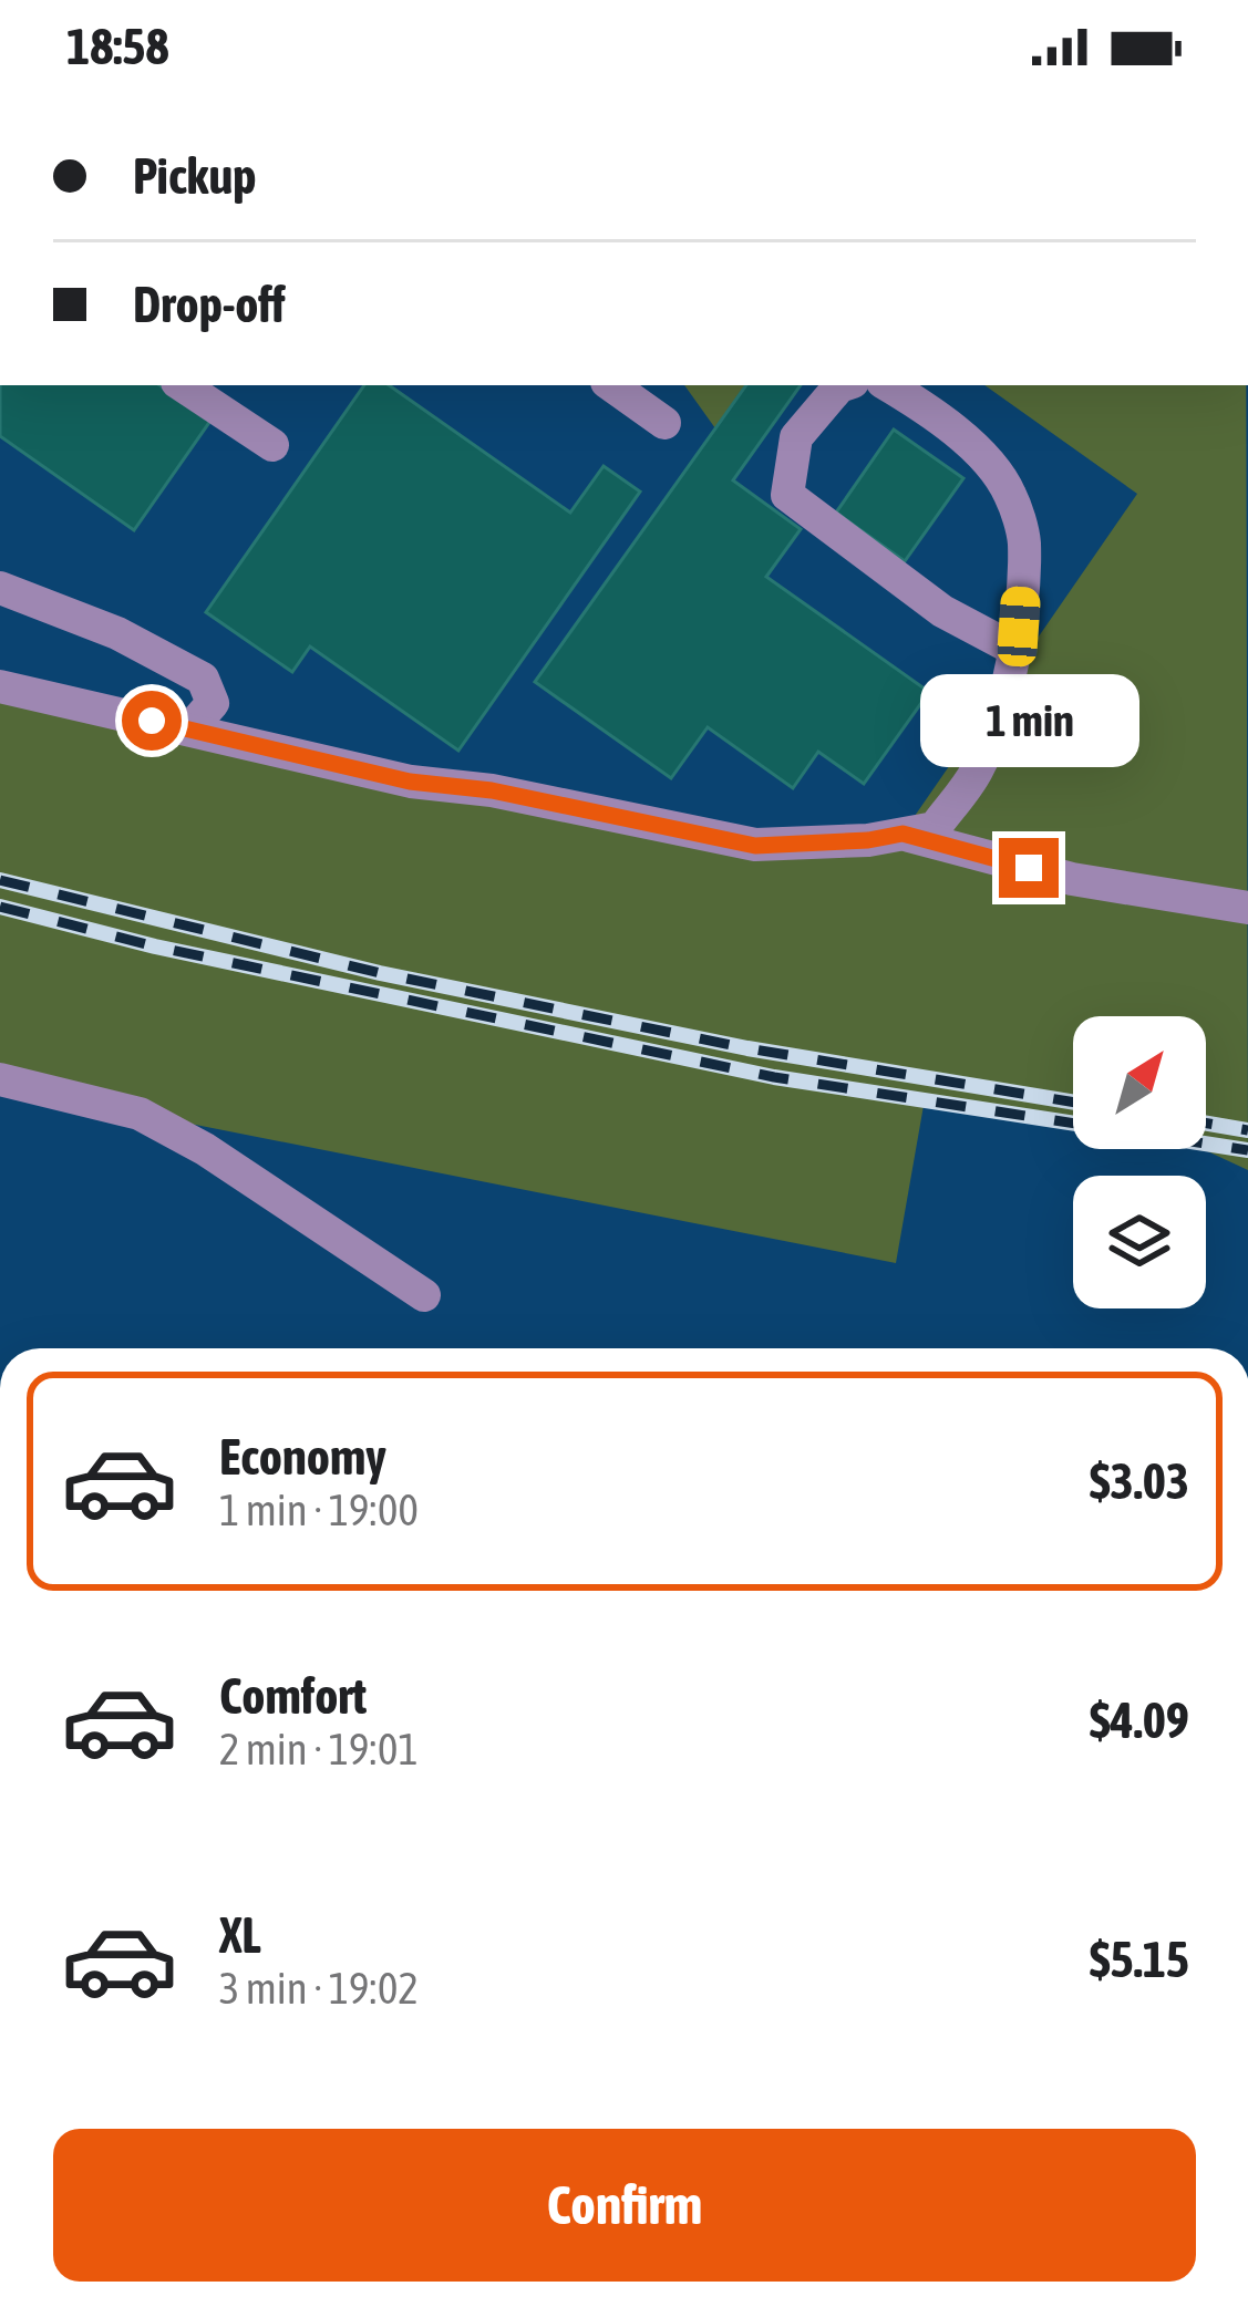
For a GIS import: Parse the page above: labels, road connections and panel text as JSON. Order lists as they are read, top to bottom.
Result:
{
  "north": "top right",
  "page": {
    "status": "18:58",
    "banner": ["Pickup", "Drop-off"],
    "bubble": "1 min",
    "list": [
      {
        "name": "Economy",
        "note": "1 min · 19:00",
        "value": "$3.03"
      },
      {
        "name": "Comfort",
        "note": "2 min · 19:01",
        "value": "$4.09"
      },
      {
        "name": "XL",
        "note": "3 min · 19:02",
        "value": "$5.15"
      }
    ],
    "buttons": "Confirm"
  }
}
